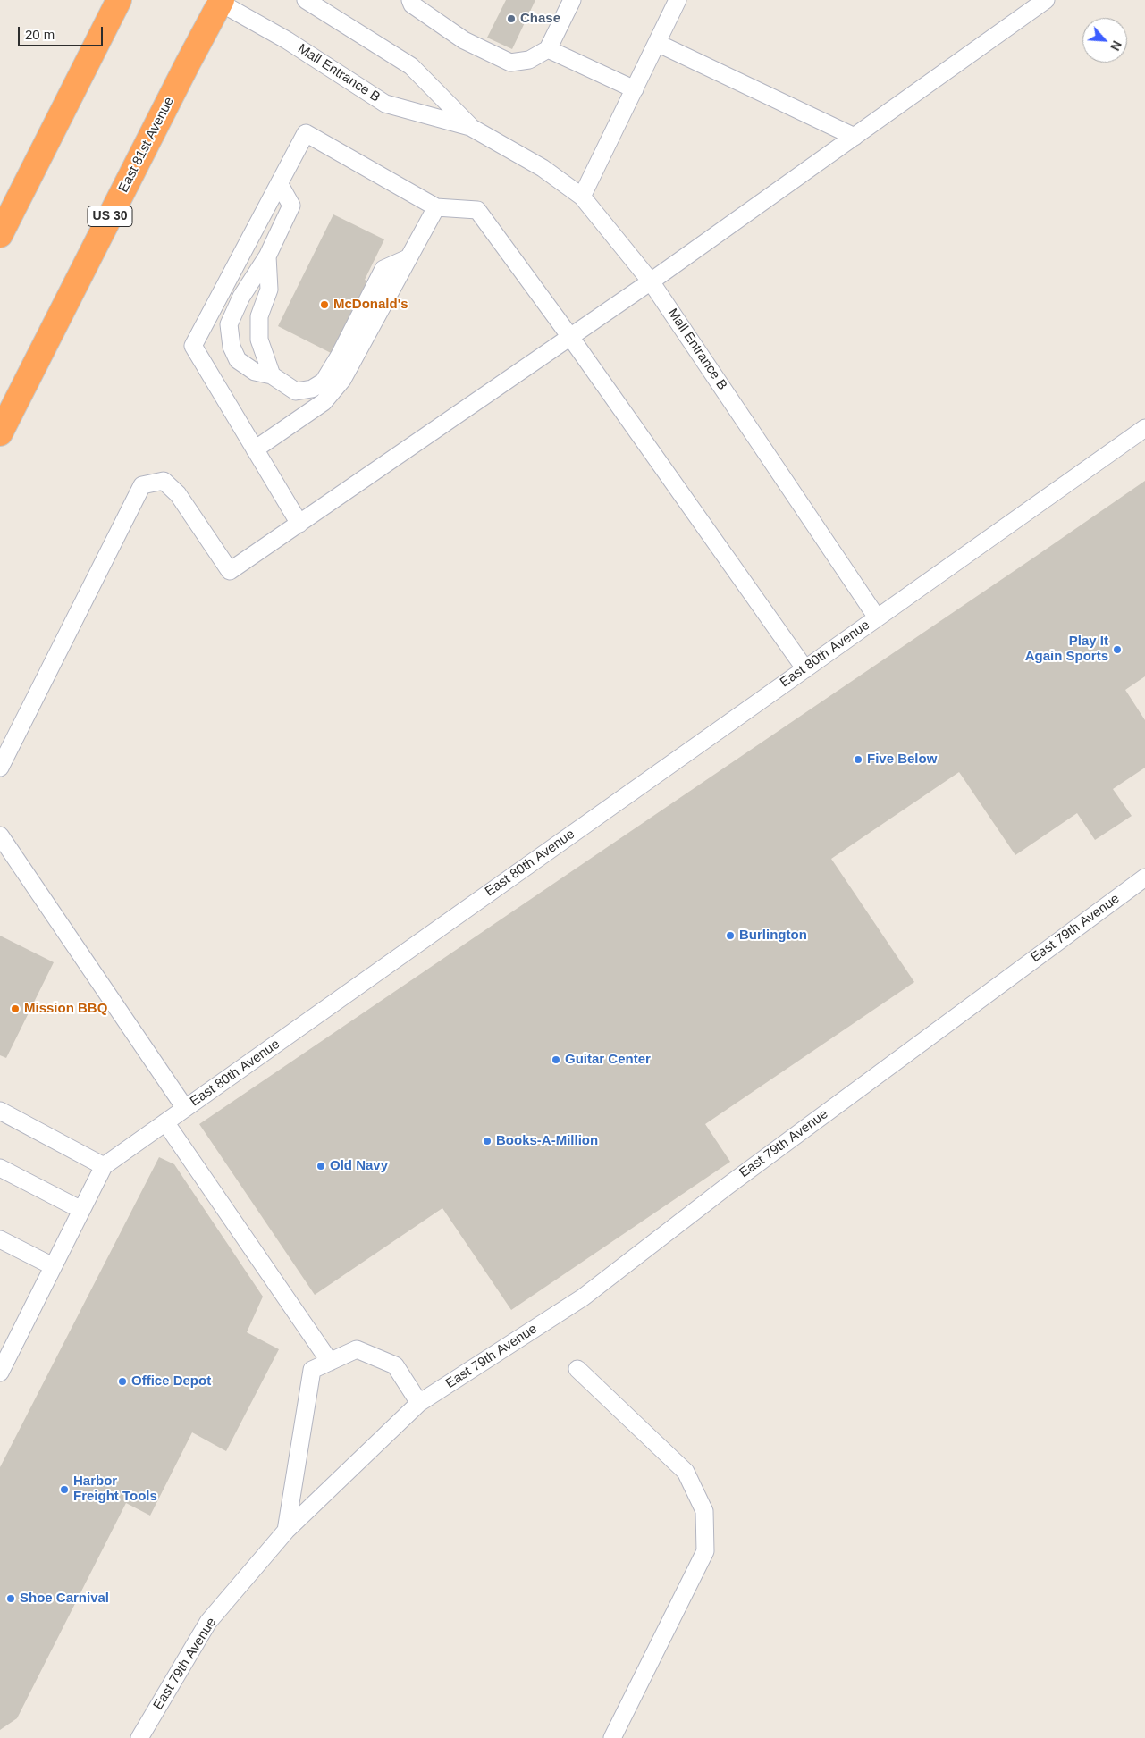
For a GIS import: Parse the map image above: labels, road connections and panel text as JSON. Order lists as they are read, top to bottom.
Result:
{
  "streets": {
    "highway": ["East 81st Avenue", "US 30"],
    "lane": ["Mall Entrance B", "East 80th Avenue", "East 79th Avenue"]
  },
  "crossings": [
    ["Mall Entrance B", "East 81st Avenue"],
    ["Mall Entrance B", "East 80th Avenue"]
  ],
  "places": [
    "Chase",
    "McDonald's",
    "Play It Again Sports",
    "Five Below",
    "Burlington",
    "Mission BBQ",
    "Guitar Center",
    "Books-A-Million",
    "Old Navy",
    "Office Depot",
    "Harbor Freight Tools",
    "Shoe Carnival"
  ],
  "scale_bar": "20 m",
  "north": "bottom right"
}
